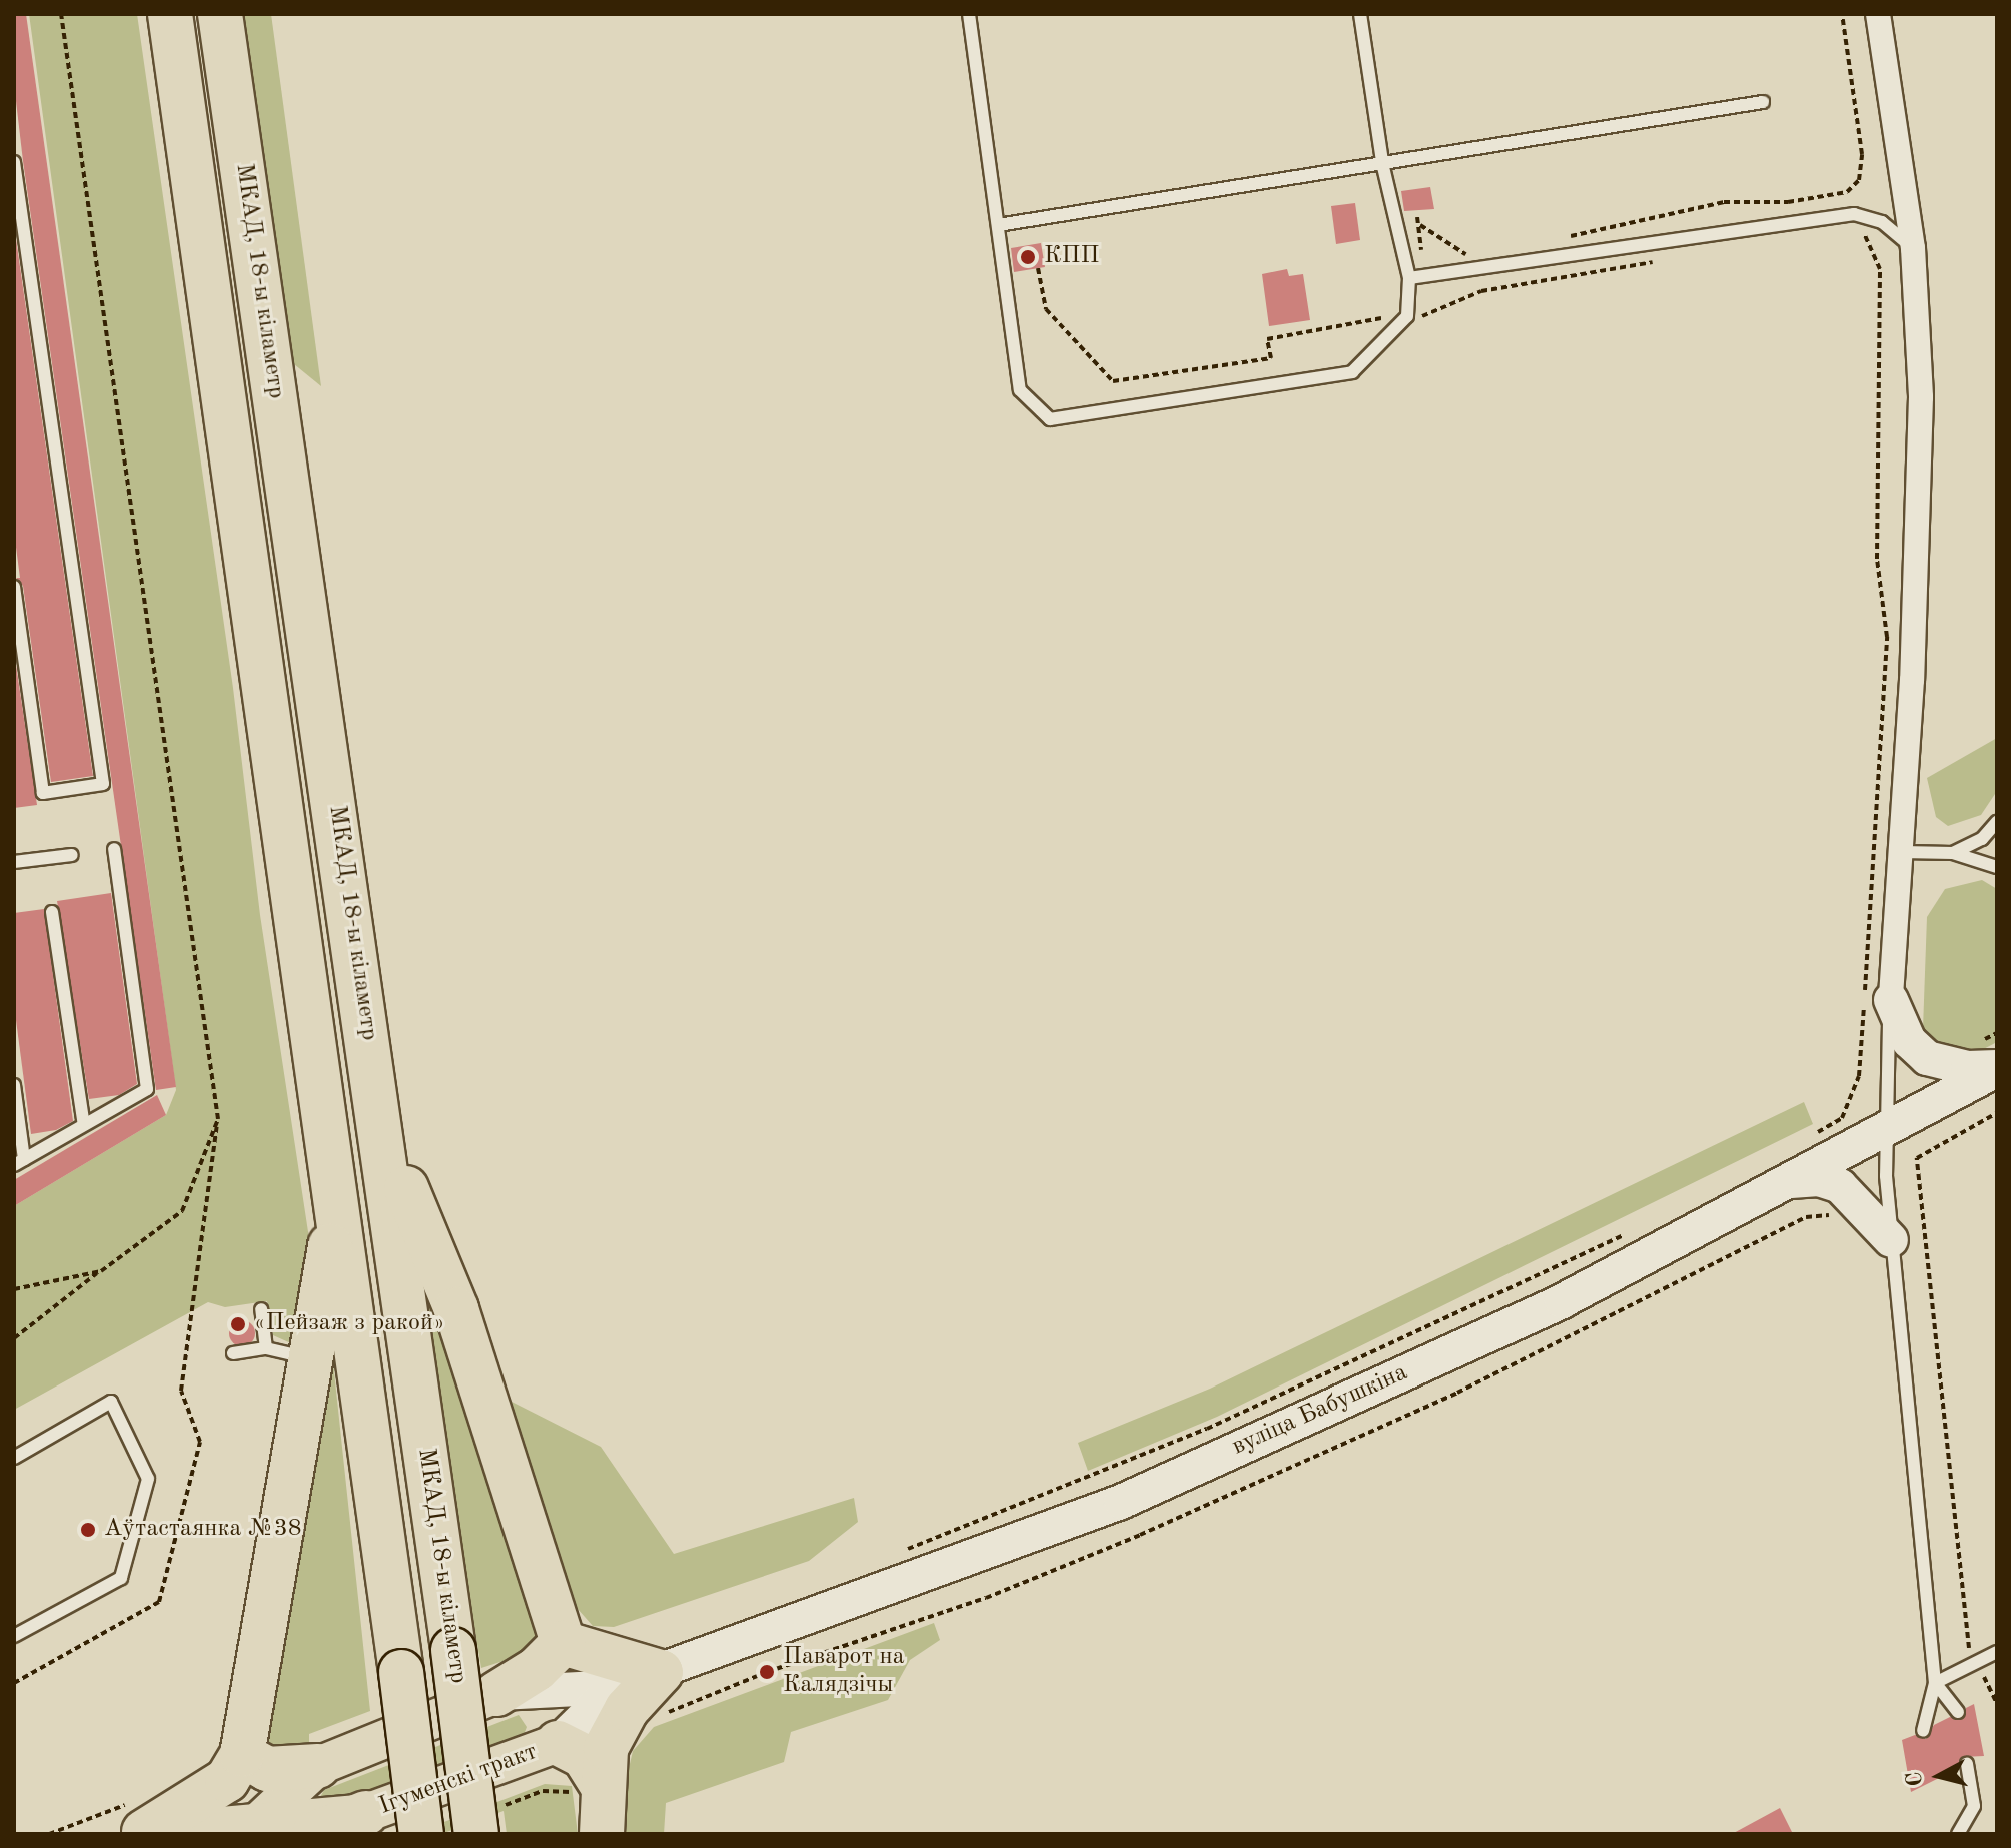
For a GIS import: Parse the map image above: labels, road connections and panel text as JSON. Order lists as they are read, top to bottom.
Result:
{
  "streets": {
    "highway": ["МКАД, 18-ы кіламетр"],
    "main road": ["Ігуменскі тракт"],
    "street": ["вуліца Бабушкіна"]
  },
  "crossings": [
    ["вуліца Бабушкіна", "Ігуменскі тракт"]
  ],
  "places": [
    "КПП",
    "«Пейзаж з ракой»",
    "Аўтастаянка №38",
    "Паварот на Калядзічы"
  ],
  "north": "left"
}
